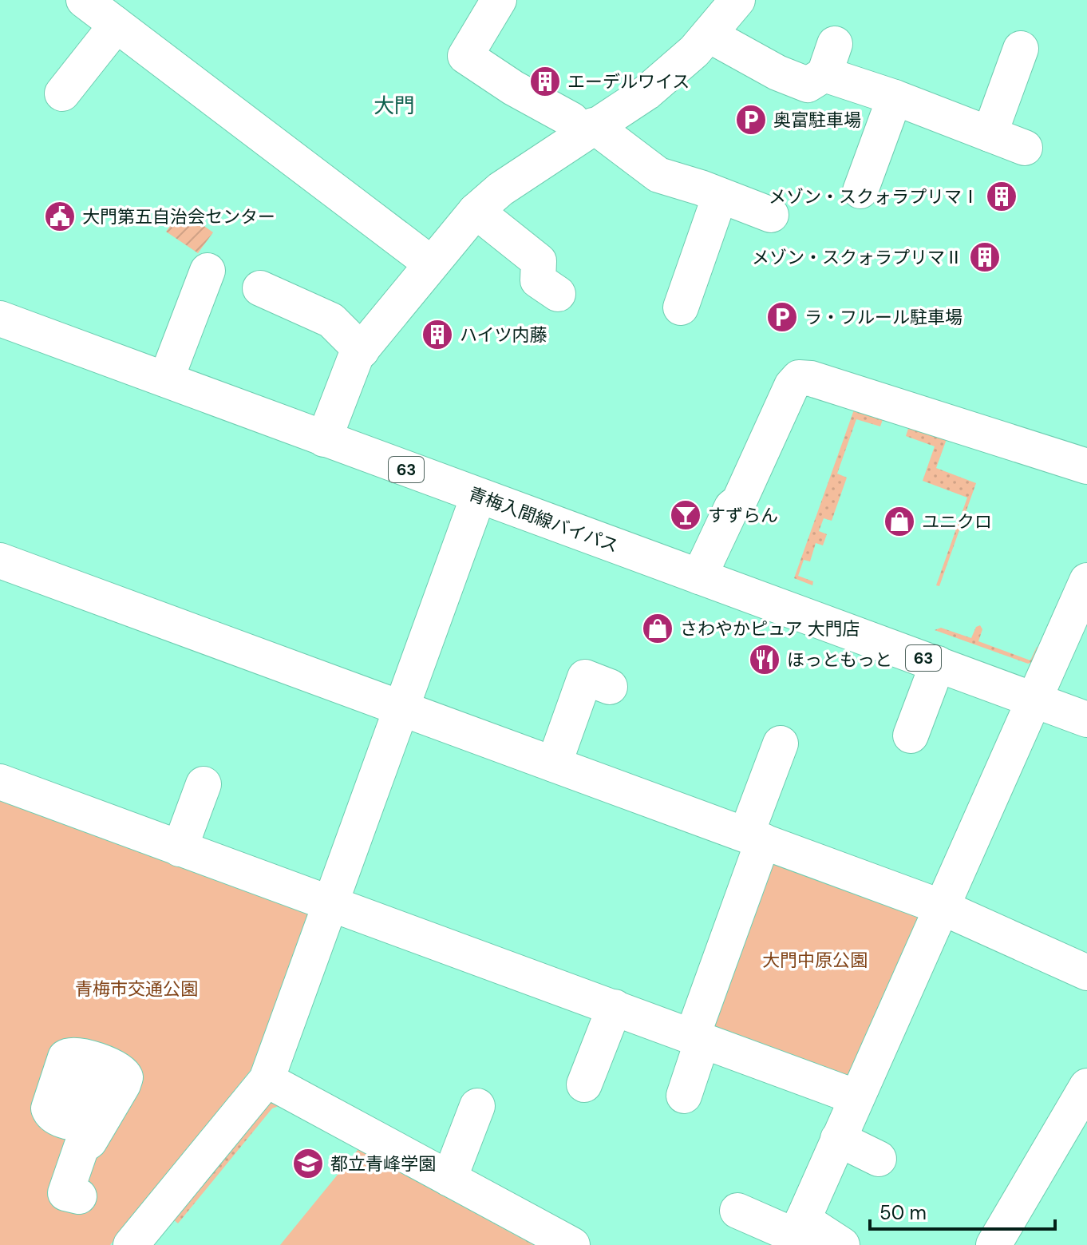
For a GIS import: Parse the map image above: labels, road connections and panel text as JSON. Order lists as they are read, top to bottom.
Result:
{
  "streets": {
    "street": ["63", "青梅入間線バイパス"]
  },
  "districts": ["大門"],
  "parks": ["大門中原公園", "青梅市交通公園"],
  "places": {
    "building": [
      "エーデルワイス",
      "メゾン・スクォラプリマⅠ",
      "メゾン・スクォラプリマⅡ",
      "ハイツ内藤"
    ],
    "parking": ["奥富駐車場", "ラ・フルール駐車場"],
    "public building": ["大門第五自治会センター"],
    "bar": ["すずらん"],
    "shop": ["ユニクロ", "さわやかピュア 大門店"],
    "restaurant": ["ほっともっと"],
    "school or university": ["都立青峰学園"]
  },
  "scale_bar": "50 m"
}
